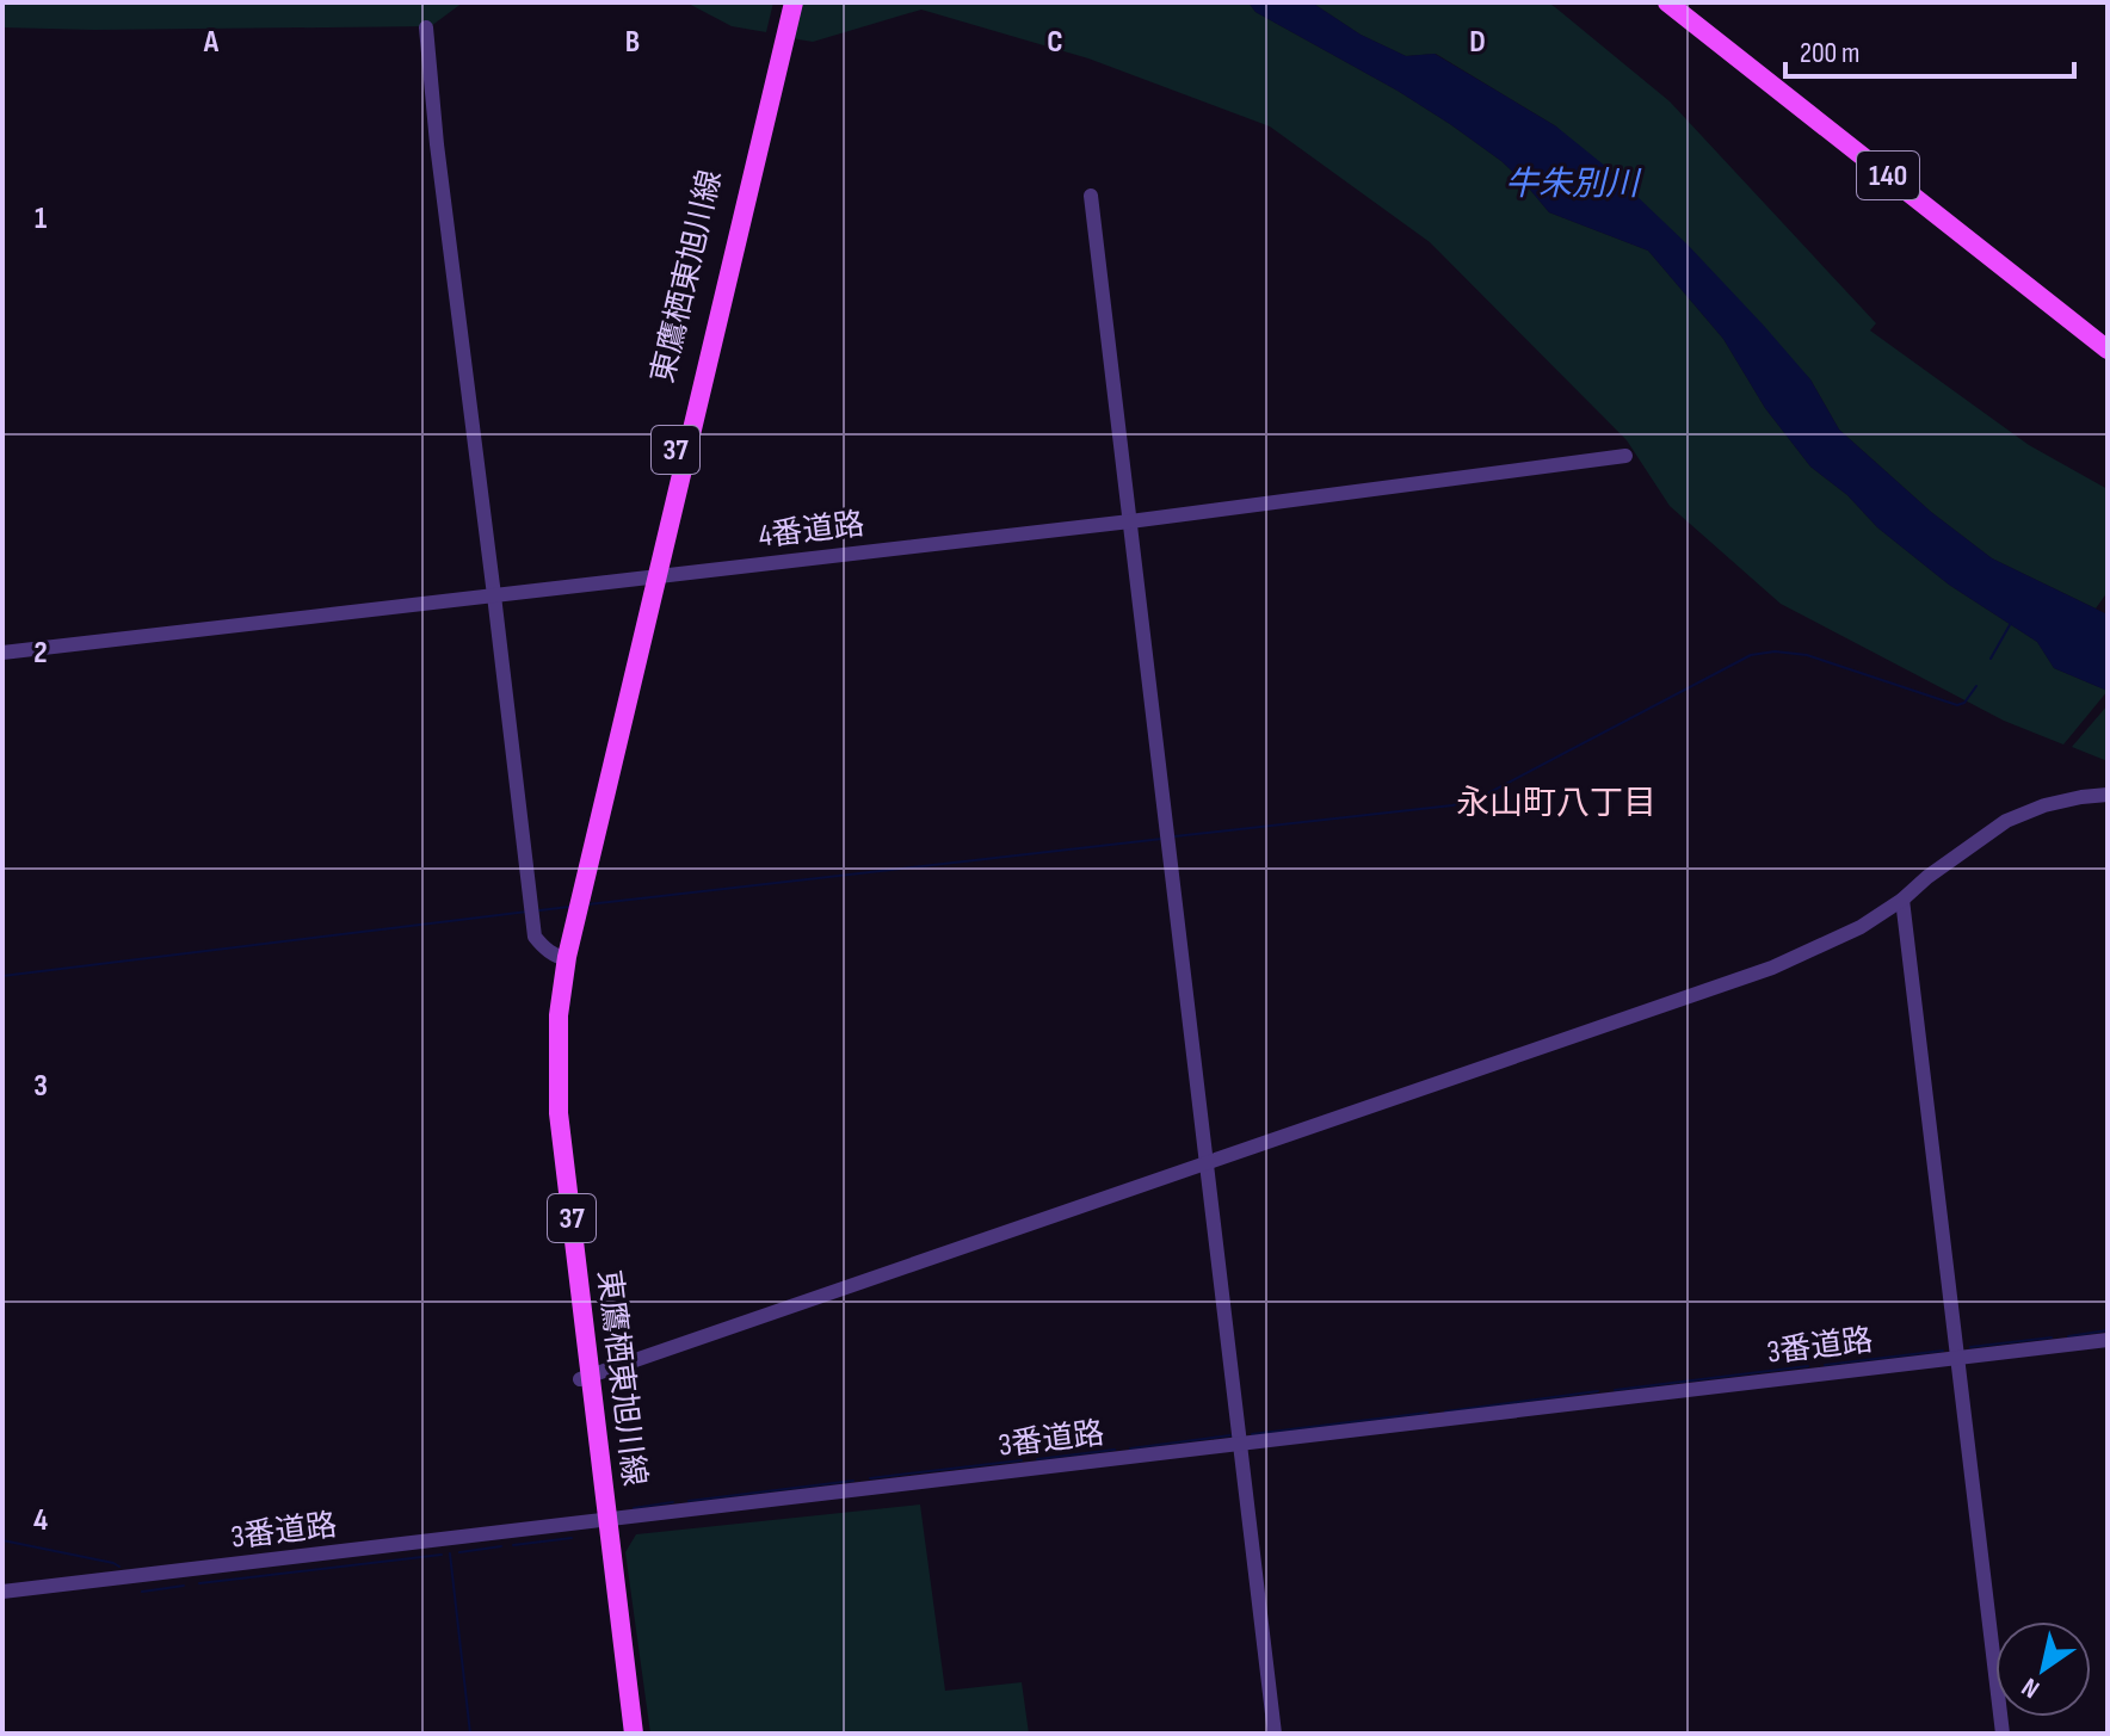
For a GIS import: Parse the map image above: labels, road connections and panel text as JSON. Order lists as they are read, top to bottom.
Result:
{
  "streets": {
    "main road": ["140", "東鷹栖東旭川線", "37"],
    "street": ["4番道路", "3番道路"]
  },
  "crossings": [
    ["東鷹栖東旭川線", "4番道路"],
    ["東鷹栖東旭川線", "3番道路"]
  ],
  "districts": ["永山町八丁目"],
  "water": ["牛朱別川"],
  "scale_bar": "200 m",
  "north": "bottom left",
  "grid": {
    "columns": [
      "A",
      "B",
      "C",
      "D"
    ],
    "rows": [
      "1",
      "2",
      "3",
      "4"
    ]
  }
}
